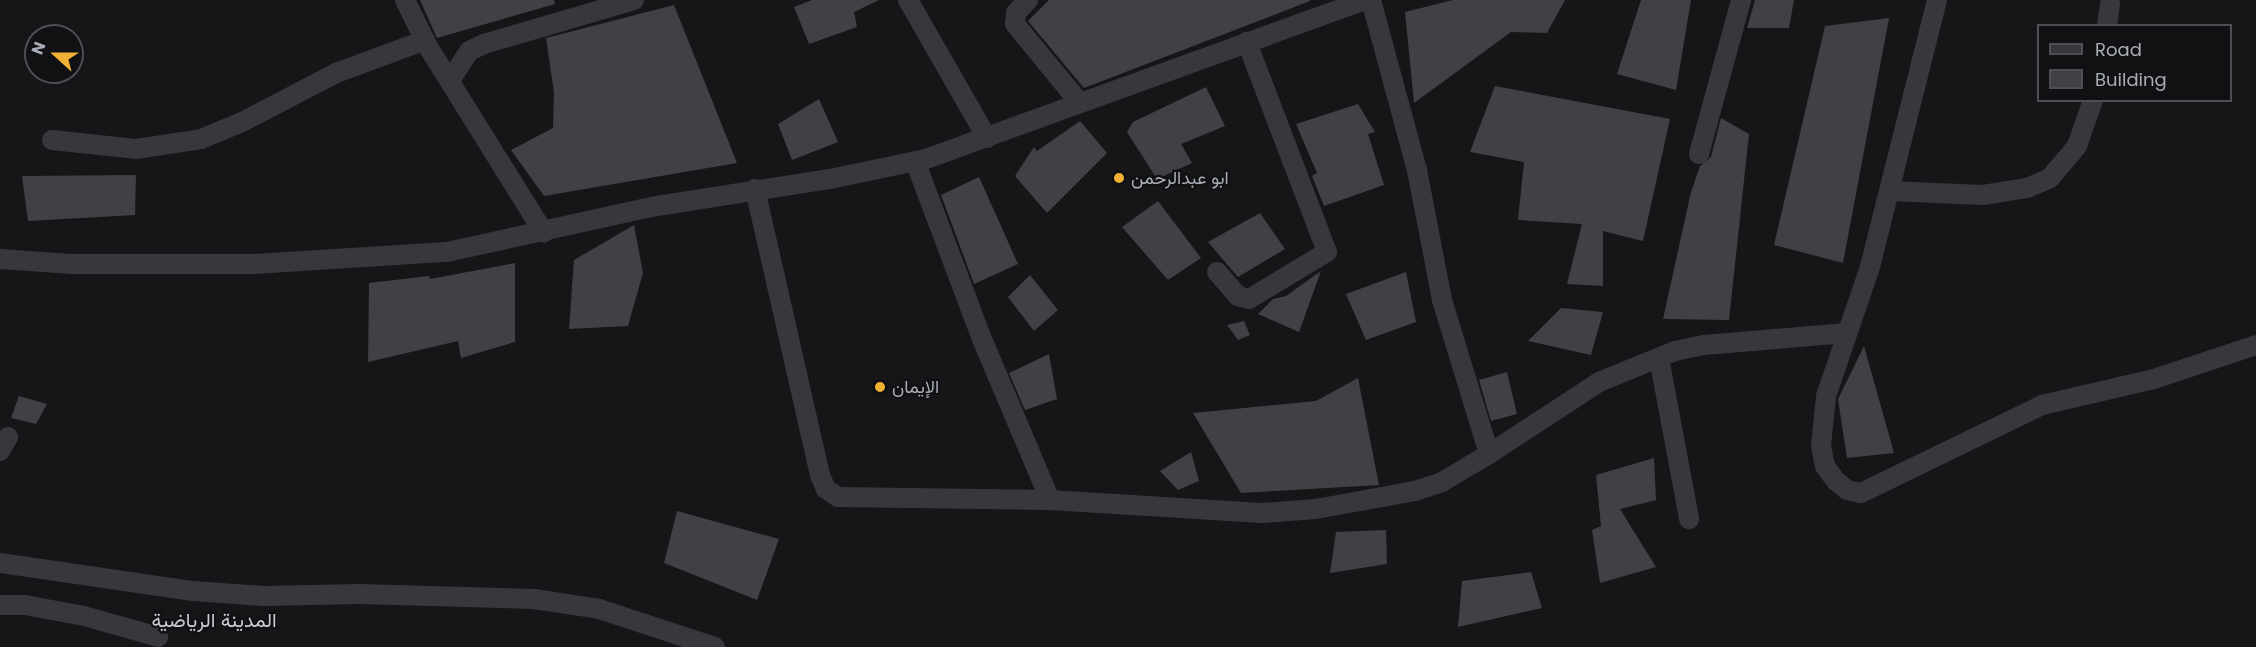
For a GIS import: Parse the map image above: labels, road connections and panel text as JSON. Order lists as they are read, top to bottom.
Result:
{
  "districts": ["المدينة الرياضية"],
  "places": ["ابو عبدالرحمن", "الإيمان"],
  "legend": ["Road", "Building"],
  "north": "left"
}
